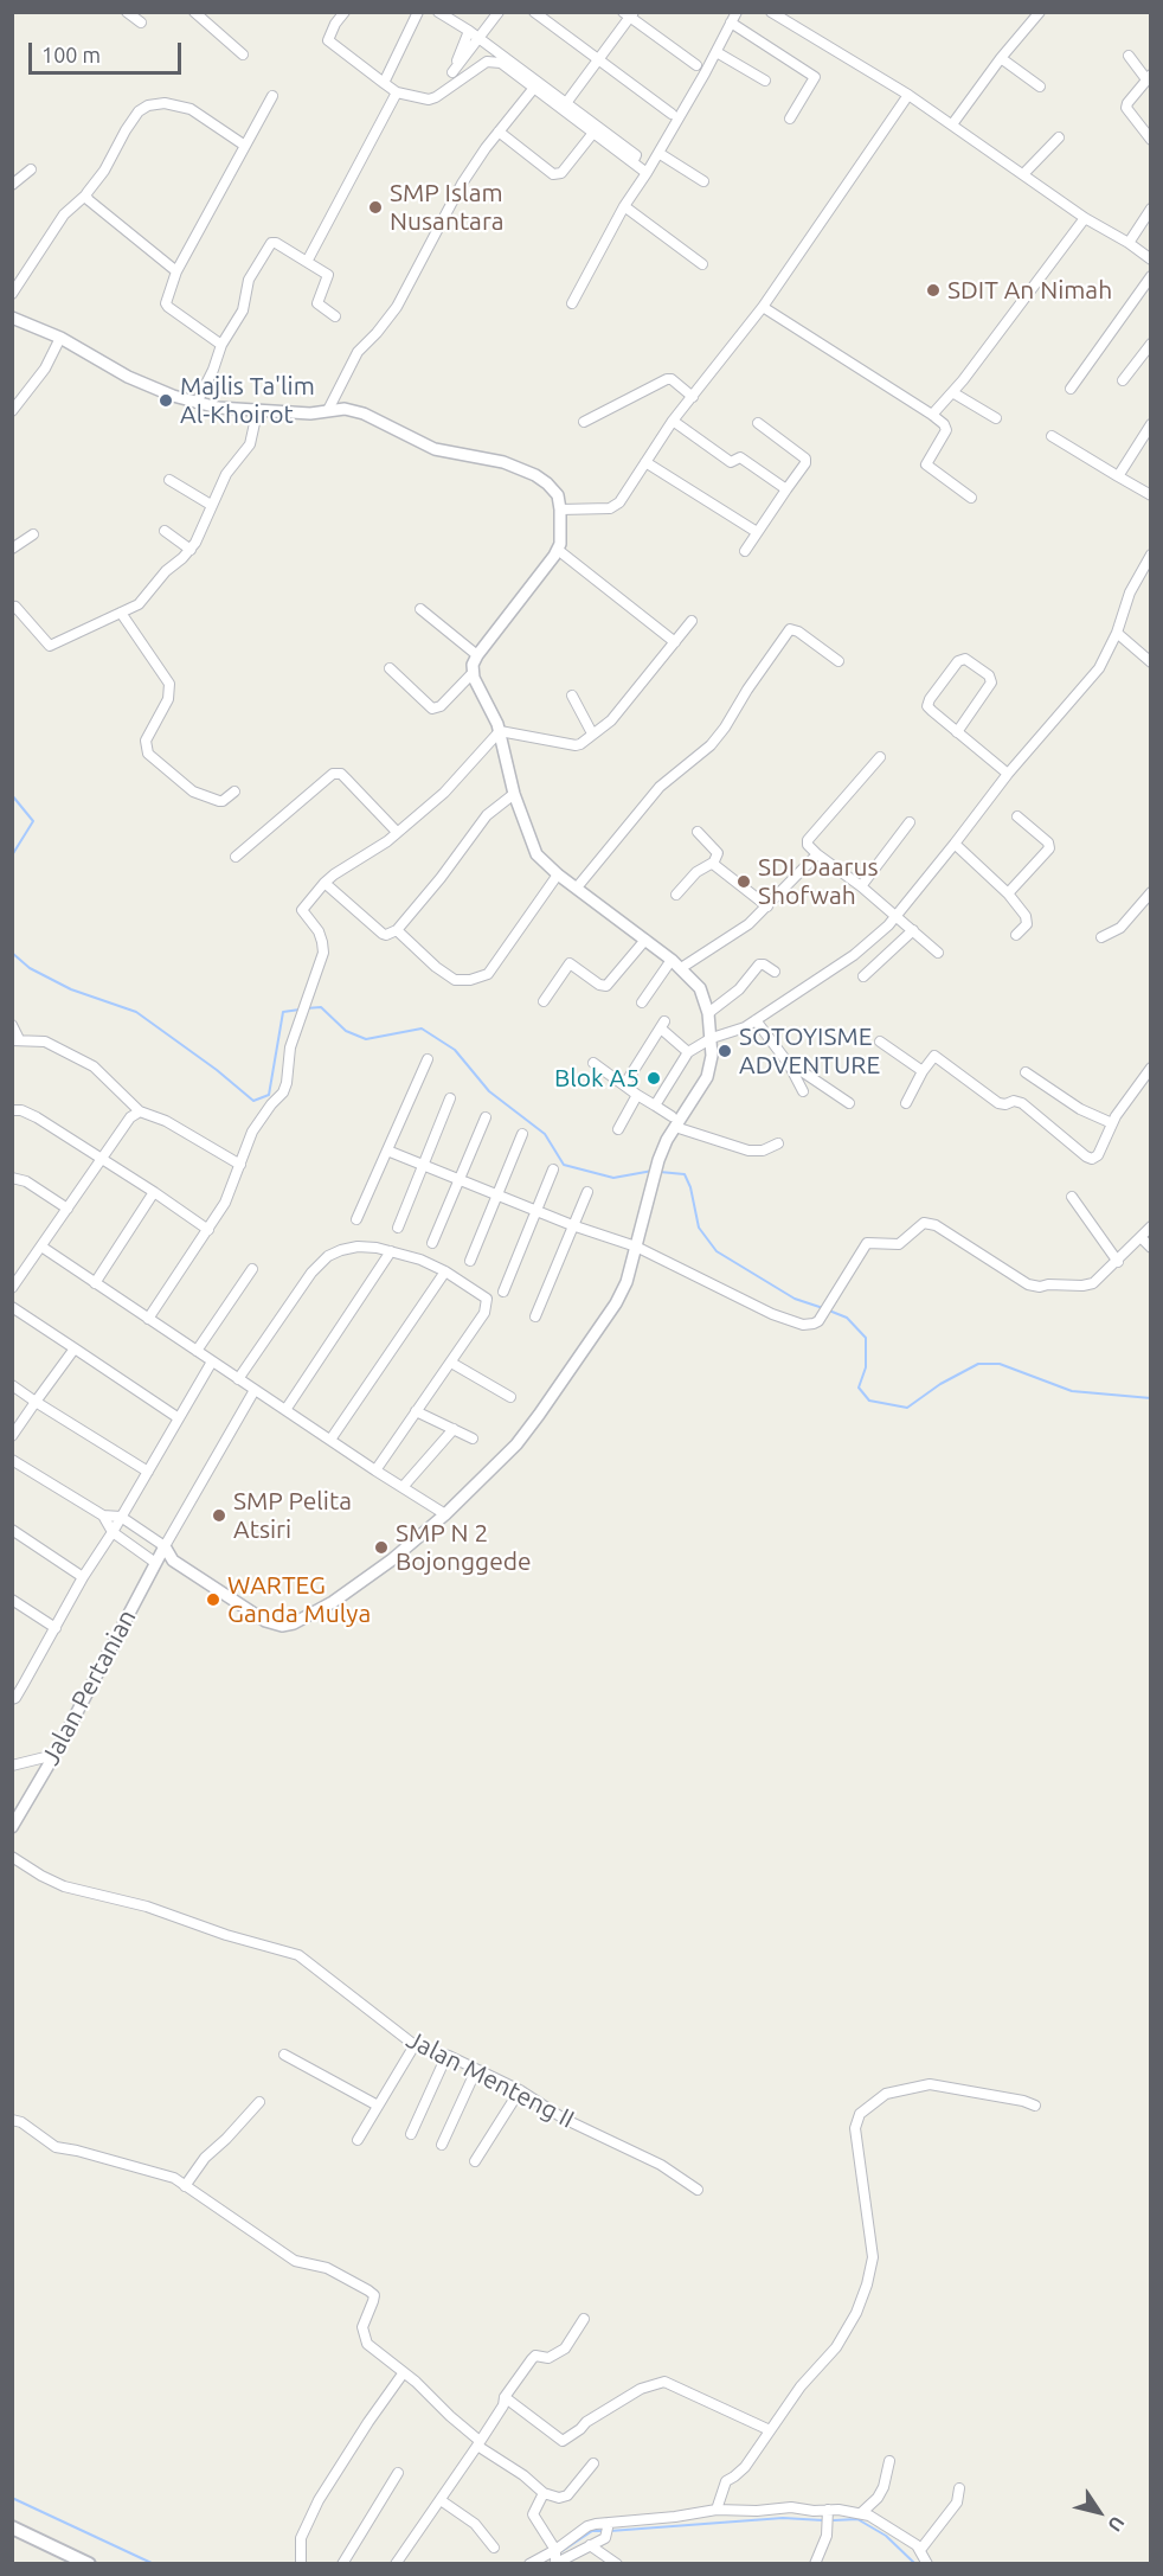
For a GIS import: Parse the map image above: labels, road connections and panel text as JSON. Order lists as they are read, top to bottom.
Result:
{
  "streets": {
    "street": ["Jalan Pertanian", "Jalan Menteng II"]
  },
  "places": [
    "SMP Islam Nusantara",
    "SDIT An Nimah",
    "Majlis Ta'lim Al-Khoirot",
    "SDI Daarus Shofwah",
    "SOTOYISME ADVENTURE",
    "Blok A5",
    "SMP Pelita Atsiri",
    "SMP N 2 Bojonggede",
    "WARTEG Ganda Mulya"
  ],
  "scale_bar": "100 m",
  "north": "bottom right"
}
